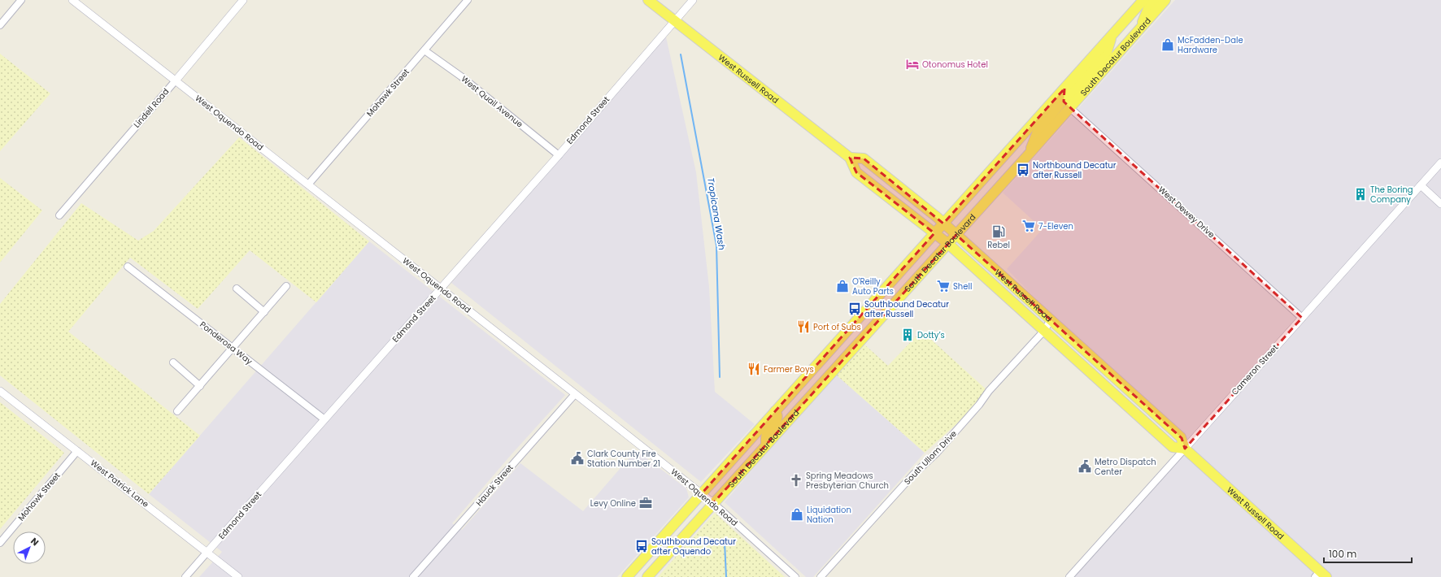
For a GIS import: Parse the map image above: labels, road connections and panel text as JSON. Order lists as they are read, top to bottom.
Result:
{
  "streets": {
    "main road": ["South Decatur Boulevard", "West Russell Road"],
    "street": [
      "Mohawk Street",
      "West Quail Avenue",
      "Lindell Road",
      "Edmond Street",
      "West Oquendo Road",
      "West Dewey Drive",
      "Ponderosa Way",
      "Cameron Street",
      "South Ullom Drive",
      "West Patrick Lane",
      "Hauck Street"
    ]
  },
  "crossings": [
    ["South Decatur Boulevard", "West Russell Road"],
    ["South Decatur Boulevard", "West Oquendo Road"],
    ["South Decatur Boulevard", "West Dewey Drive"],
    ["West Russell Road", "Edmond Street"],
    ["West Russell Road", "Cameron Street"],
    ["West Russell Road", "South Ullom Drive"],
    ["Mohawk Street", "West Quail Avenue"],
    ["Mohawk Street", "West Oquendo Road"],
    ["Mohawk Street", "West Patrick Lane"],
    ["West Quail Avenue", "Edmond Street"],
    ["Lindell Road", "West Oquendo Road"],
    ["Edmond Street", "West Oquendo Road"],
    ["Edmond Street", "Ponderosa Way"],
    ["Edmond Street", "West Patrick Lane"],
    ["West Oquendo Road", "Hauck Street"],
    ["West Dewey Drive", "Cameron Street"]
  ],
  "water": ["Tropicana Wash"],
  "places": {
    "shop": ["McFadden-Dale Hardware", "O'Reilly Auto Parts", "Liquidation Nation"],
    "hotel": ["Otonomus Hotel"],
    "bus stop": ["Northbound Decatur after Russell", "Southbound Decatur after Russell", "Southbound Decatur after Oquendo"],
    "building": ["The Boring Company", "Dotty’s"],
    "supermarket": ["7-Eleven", "Shell"],
    "fuel station": ["Rebel"],
    "restaurant": ["Port of Subs", "Farmer Boys"],
    "public building": ["Clark County Fire Station Number 21", "Metro Dispatch Center"],
    "church": ["Spring Meadows Presbyterian Church"],
    "office": ["Levy Online"]
  },
  "scale_bar": "100 m",
  "north": "top right"
}
